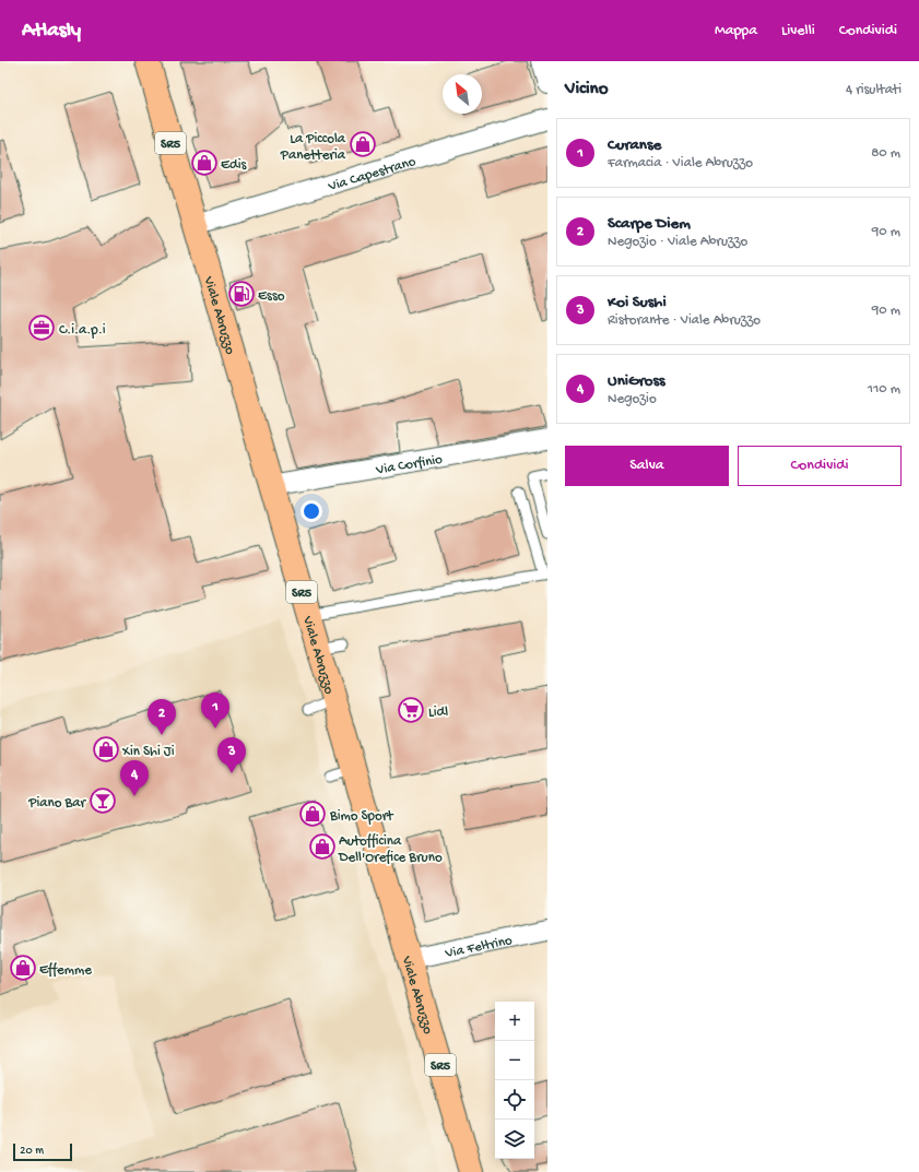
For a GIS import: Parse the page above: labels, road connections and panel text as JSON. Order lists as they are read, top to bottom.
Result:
{
  "streets": {
    "main road": ["SR5", "Viale Abruzzo"],
    "street": ["Via Capestrano", "Via Corfinio", "Via Feltrino"]
  },
  "crossings": [
    ["Via Capestrano", "Viale Abruzzo"],
    ["Viale Abruzzo", "Via Corfinio"],
    ["Viale Abruzzo", "Via Feltrino"]
  ],
  "places": {
    "shop": [
      "La Piccola Panetteria",
      "Edis",
      "Xin Shi Ji",
      "Bimo Sport",
      "Autofficina Dell'Orefice Bruno",
      "Effemme"
    ],
    "fuel station": ["Esso"],
    "office": ["C.i.a.p.i"],
    "supermarket": ["Lidl"],
    "bar": ["Piano Bar"]
  },
  "scale_bar": "20 m",
  "north": "top left",
  "page": {
    "header": "Atlasly",
    "nav": ["Mappa", "Livelli", "Condividi"],
    "heading": ["Vicino", "4 risultati"],
    "list": [
      {
        "mark": "1",
        "name": "Curanse",
        "note": "Farmacia · Viale Abruzzo",
        "value": "80 m"
      },
      {
        "mark": "2",
        "name": "Scarpe Diem",
        "note": "Negozio · Viale Abruzzo",
        "value": "90 m"
      },
      {
        "mark": "3",
        "name": "Koi Sushi",
        "note": "Ristorante · Viale Abruzzo",
        "value": "90 m"
      },
      {
        "mark": "4",
        "name": "UniGross",
        "note": "Negozio",
        "value": "110 m"
      }
    ],
    "buttons": ["Salva", "Condividi"],
    "pins": [
      "1",
      "2",
      "3",
      "4"
    ],
    "map_buttons": ["+", "−"],
    "scale": "20 m"
  }
}
